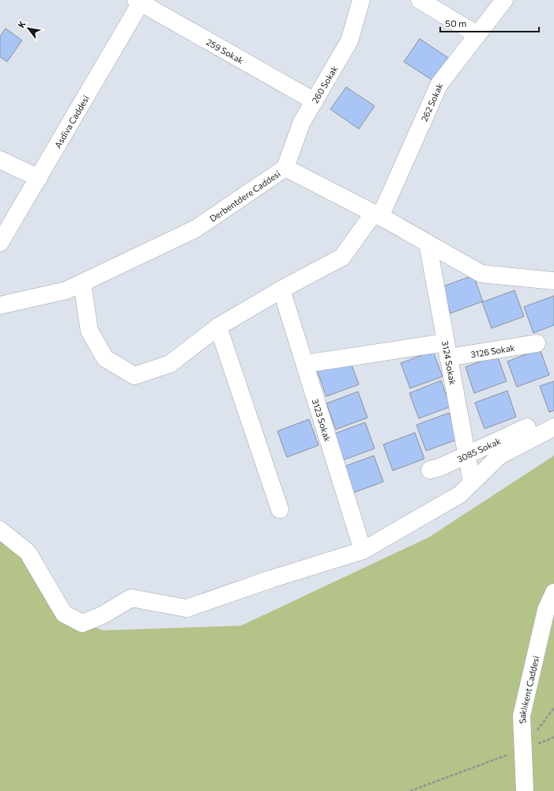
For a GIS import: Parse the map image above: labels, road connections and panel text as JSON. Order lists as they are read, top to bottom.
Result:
{
  "streets": {
    "street": [
      "259 Sokak",
      "260 Sokak",
      "262 Sokak",
      "Asdiva Caddesi",
      "Derbentdere Caddesi",
      "3126 Sokak",
      "3124 Sokak",
      "3123 Sokak",
      "3085 Sokak",
      "Saklıkent Caddesi"
    ]
  },
  "crossings": [
    ["259 Sokak", "260 Sokak"],
    ["259 Sokak", "Asdiva Caddesi"],
    ["260 Sokak", "Derbentdere Caddesi"],
    ["262 Sokak", "Derbentdere Caddesi"],
    ["262 Sokak", "3123 Sokak"],
    ["Derbentdere Caddesi", "3124 Sokak"],
    ["3126 Sokak", "3124 Sokak"],
    ["3126 Sokak", "3123 Sokak"],
    ["3124 Sokak", "3085 Sokak"]
  ],
  "scale_bar": "50 m",
  "north": "top left"
}
